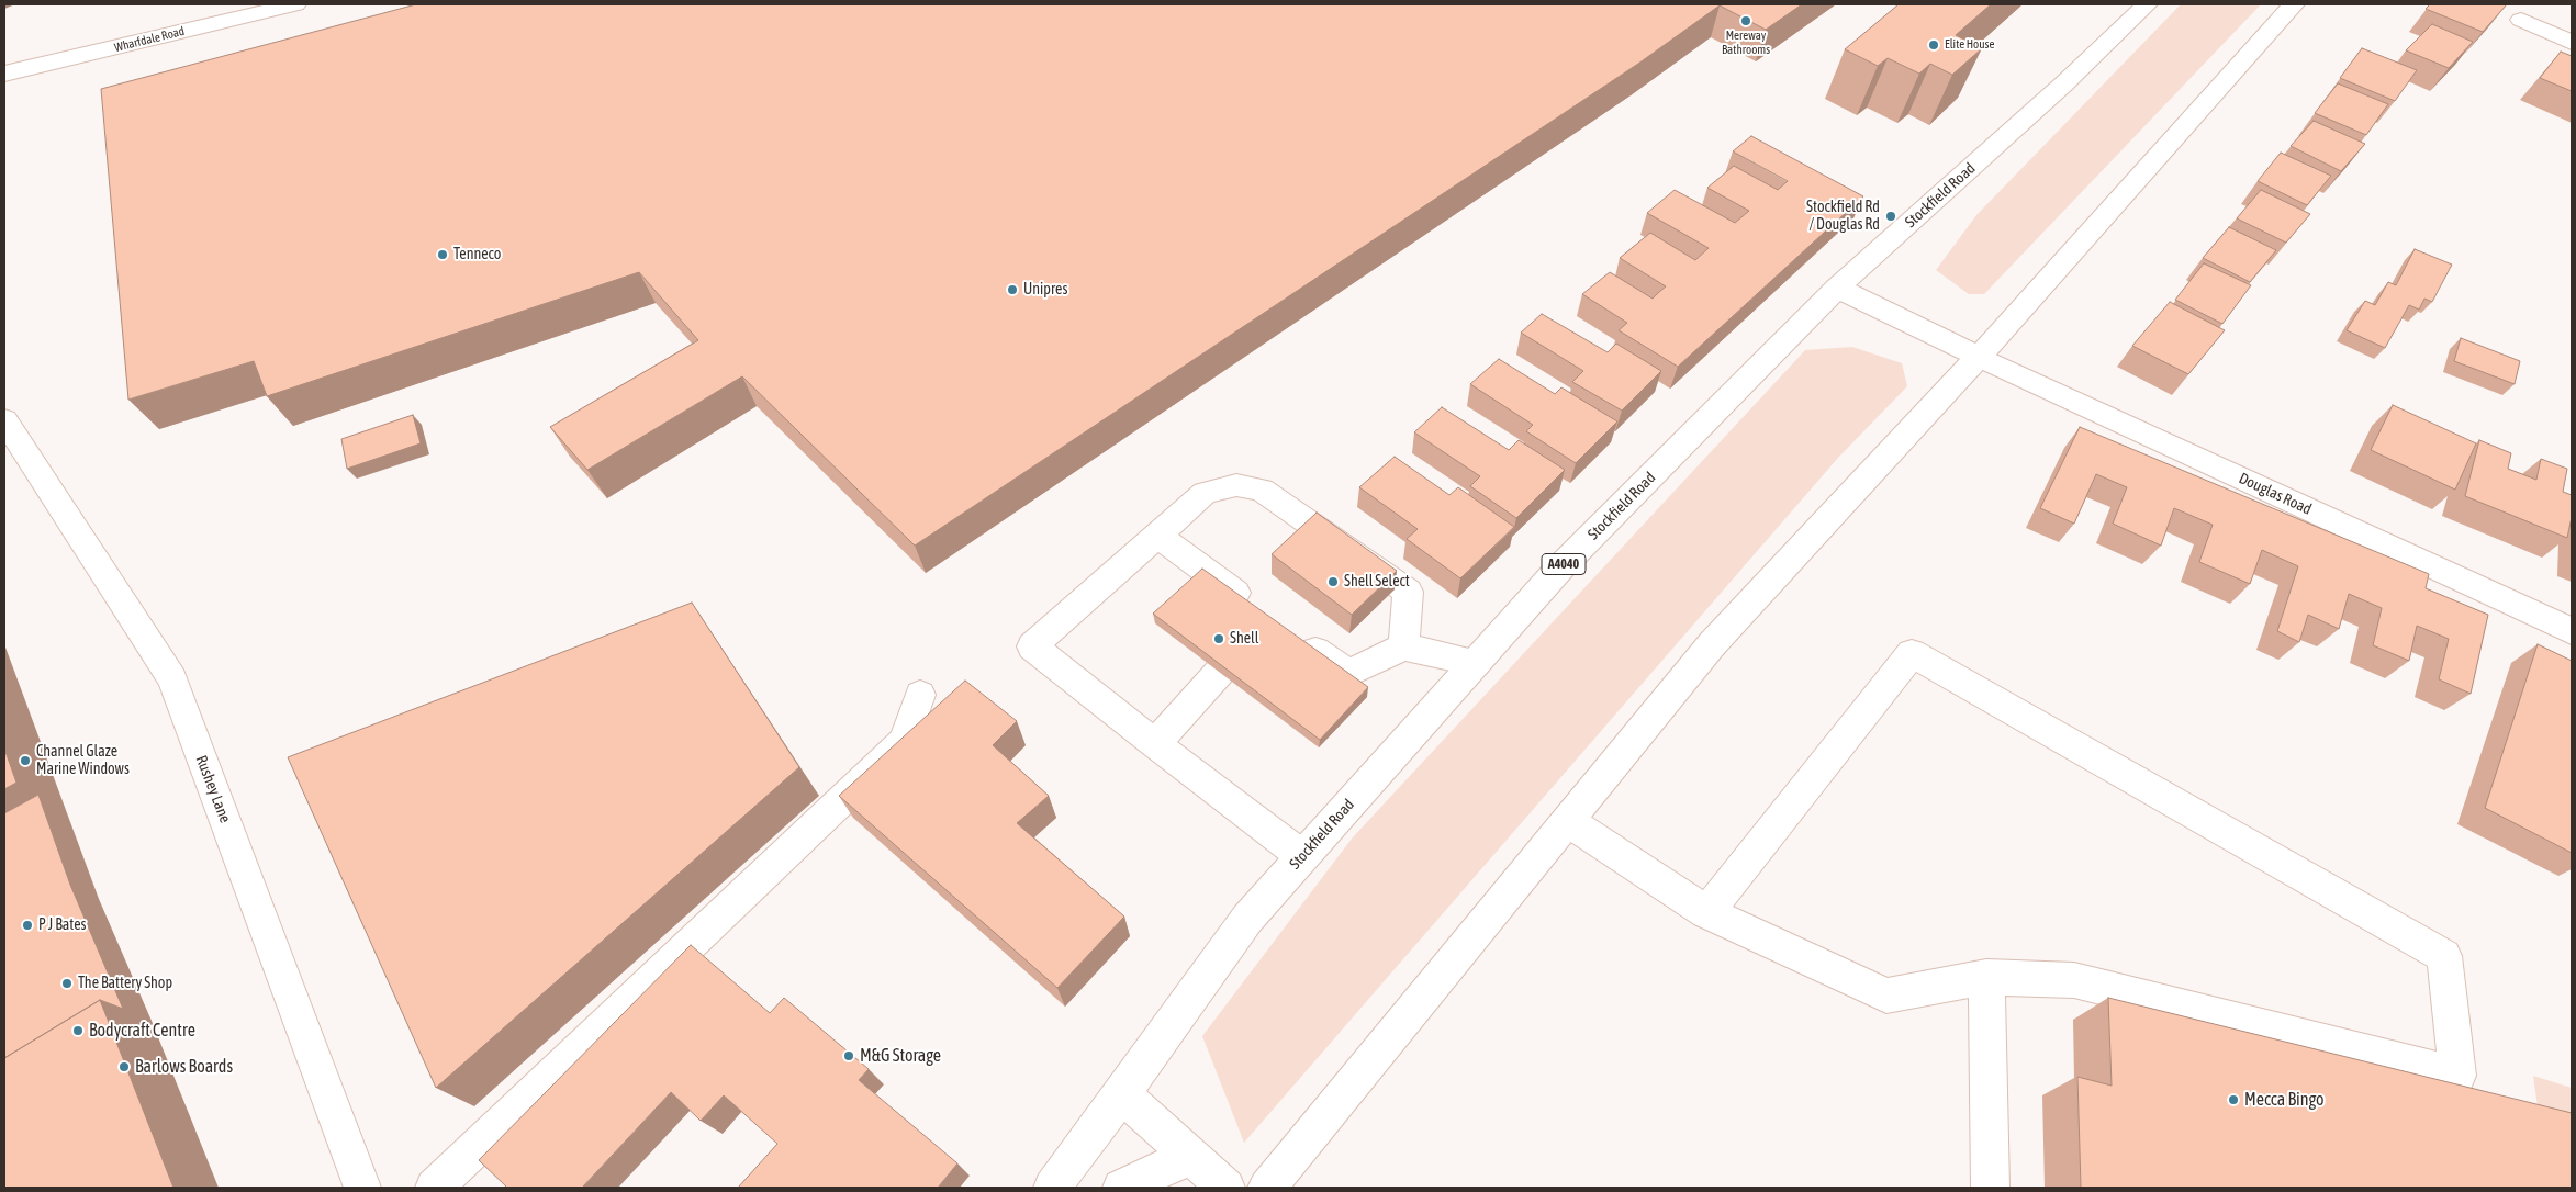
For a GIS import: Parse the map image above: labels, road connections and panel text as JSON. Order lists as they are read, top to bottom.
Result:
{
  "streets": {
    "main road": [
      "Wharfdale Road",
      "Stockfield Road",
      "Douglas Road",
      "A4040",
      "Rushey Lane"
    ]
  },
  "crossings": [
    ["Stockfield Road", "Douglas Road"]
  ],
  "places": [
    "Mereway Bathrooms",
    "Elite House",
    "Stockfield Rd / Douglas Rd",
    "Tenneco",
    "Unipres",
    "Shell Select",
    "Shell",
    "Channel Glaze Marine Windows",
    "P J Bates",
    "The Battery Shop",
    "Bodycraft Centre",
    "M&G Storage",
    "Barlows Boards",
    "Mecca Bingo"
  ]
}
